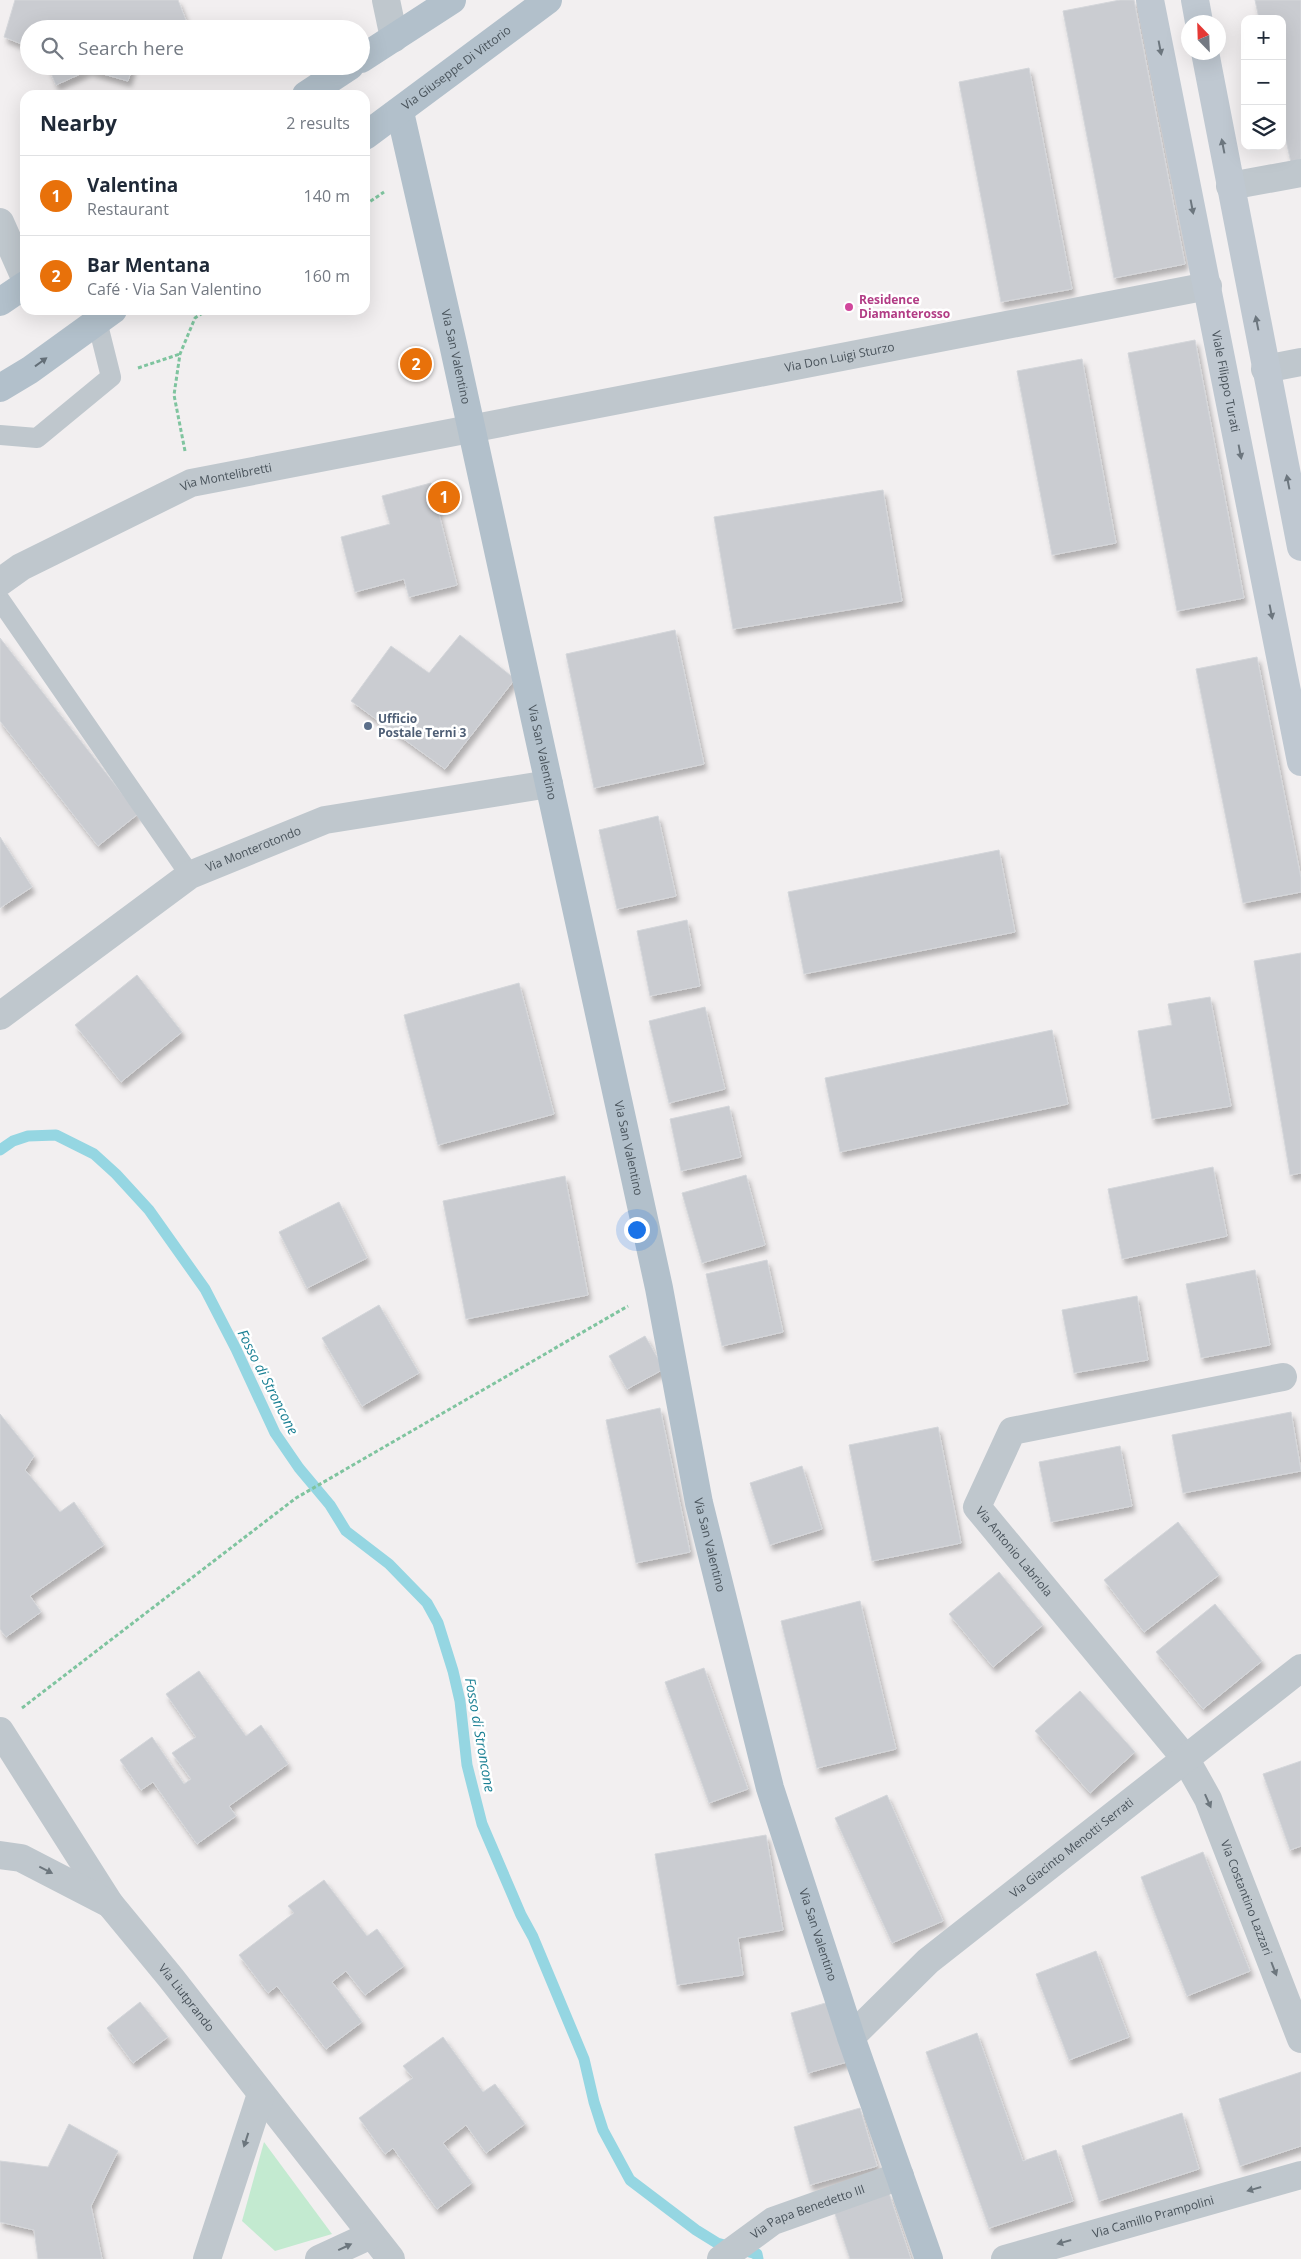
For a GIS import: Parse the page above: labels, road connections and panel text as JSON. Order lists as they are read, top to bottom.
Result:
{
  "streets": {
    "main road": ["Via Giuseppe Di Vittorio", "Via San Valentino"],
    "street": [
      "Via Don Luigi Sturzo",
      "Viale Filippo Turati",
      "Via Montelibretti",
      "Via Monterotondo",
      "Via Antonio Labriola",
      "Via Giacinto Menotti Serrati",
      "Via Costantino Lazzari",
      "Via Liutprando",
      "Via Papa Benedetto III",
      "Via Camillo Prampolini"
    ]
  },
  "crossings": [
    ["Via Giuseppe Di Vittorio", "Via San Valentino"],
    ["Via San Valentino", "Via Don Luigi Sturzo"],
    ["Via San Valentino", "Via Montelibretti"],
    ["Via San Valentino", "Via Monterotondo"],
    ["Via San Valentino", "Via Giacinto Menotti Serrati"],
    ["Via San Valentino", "Via Papa Benedetto III"],
    ["Via Don Luigi Sturzo", "Viale Filippo Turati"],
    ["Via Don Luigi Sturzo", "Via Montelibretti"],
    ["Via Antonio Labriola", "Via Giacinto Menotti Serrati"],
    ["Via Antonio Labriola", "Via Costantino Lazzari"],
    ["Via Giacinto Menotti Serrati", "Via Costantino Lazzari"]
  ],
  "one_way": ["Via Costantino Lazzari", "Via Camillo Prampolini"],
  "water": ["Fosso di Stroncone"],
  "places": ["Residence Diamanterosso", "Ufficio Postale Terni 3"],
  "north": "top left",
  "page": {
    "map_buttons": ["+", "−"],
    "search": "Search here",
    "heading": ["Nearby", "2 results"],
    "list": [
      {
        "mark": "1",
        "name": "Valentina",
        "note": "Restaurant",
        "value": "140 m"
      },
      {
        "mark": "2",
        "name": "Bar Mentana",
        "note": "Café · Via San Valentino",
        "value": "160 m"
      }
    ],
    "pins": ["2", "1"]
  }
}
